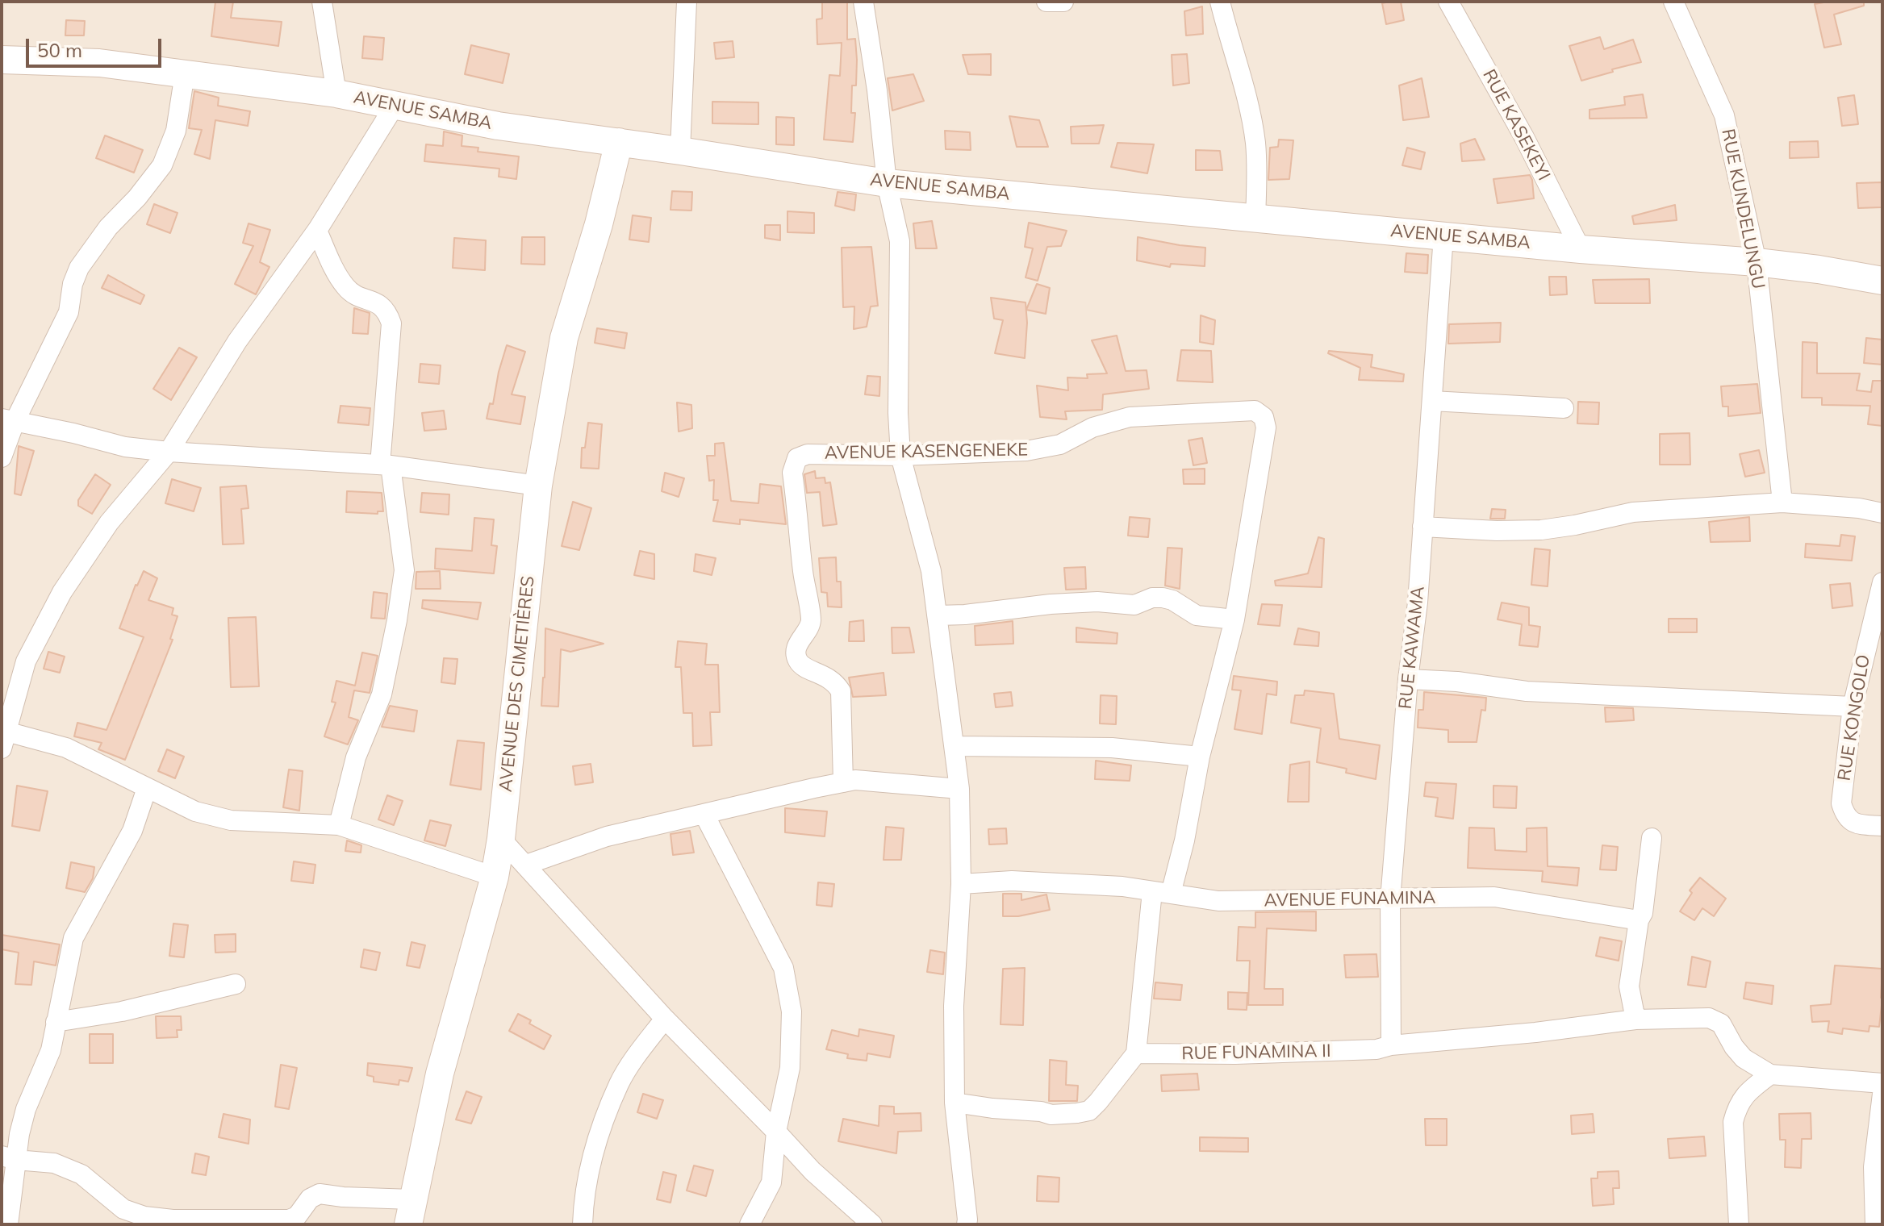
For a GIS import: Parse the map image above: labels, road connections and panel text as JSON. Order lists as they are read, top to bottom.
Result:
{
  "streets": {
    "street": [
      "AVENUE SAMBA",
      "RUE KASEKEYI",
      "RUE KUNDELUNGU",
      "AVENUE KASENGENEKE",
      "RUE KAWAMA",
      "AVENUE DES CIMETIÈRES",
      "RUE KONGOLO",
      "AVENUE FUNAMINA",
      "RUE FUNAMINA II"
    ]
  },
  "crossings": [
    ["AVENUE SAMBA", "RUE KASEKEYI"],
    ["AVENUE SAMBA", "RUE KUNDELUNGU"],
    ["AVENUE SAMBA", "RUE KAWAMA"],
    ["AVENUE SAMBA", "AVENUE DES CIMETIÈRES"],
    ["AVENUE KASENGENEKE", "AVENUE FUNAMINA"],
    ["AVENUE KASENGENEKE", "RUE FUNAMINA II"],
    ["RUE KAWAMA", "AVENUE FUNAMINA"],
    ["RUE KAWAMA", "RUE FUNAMINA II"]
  ],
  "scale_bar": "50 m"
}
